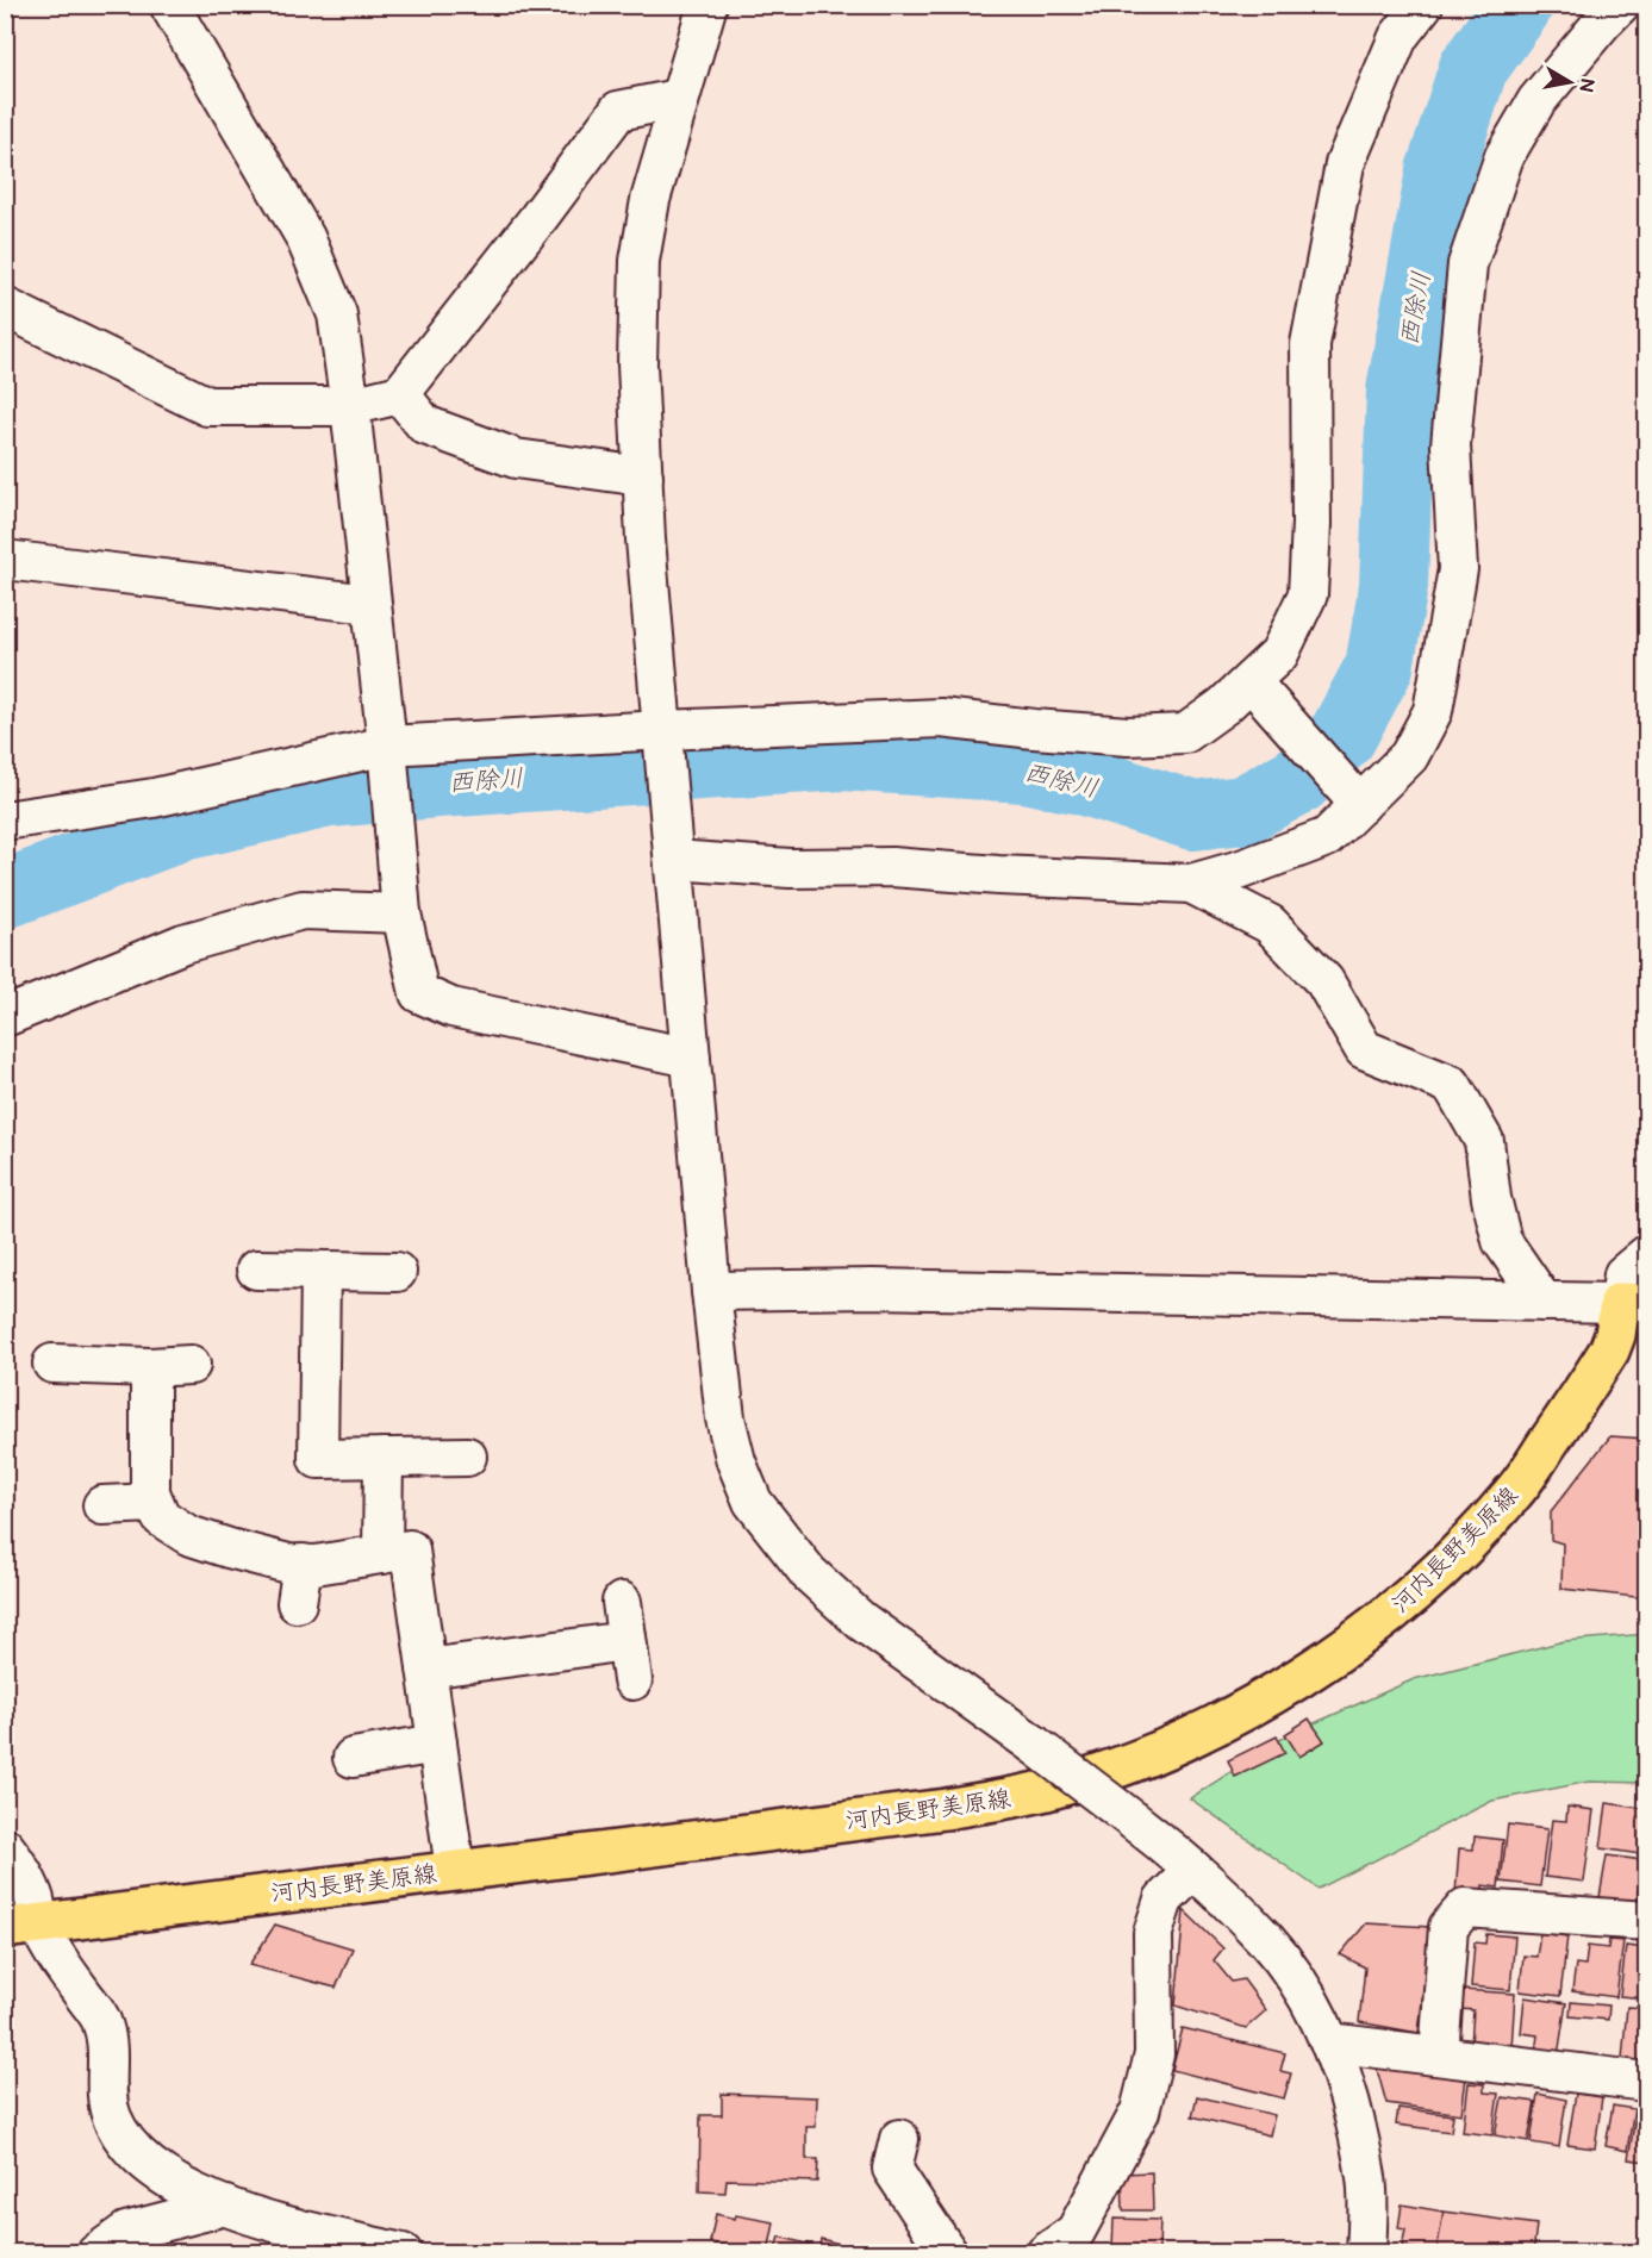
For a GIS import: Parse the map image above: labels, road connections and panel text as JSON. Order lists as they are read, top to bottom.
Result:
{
  "streets": {
    "main road": ["河内長野美原線"]
  },
  "water": ["西除川"],
  "north": "right"
}
